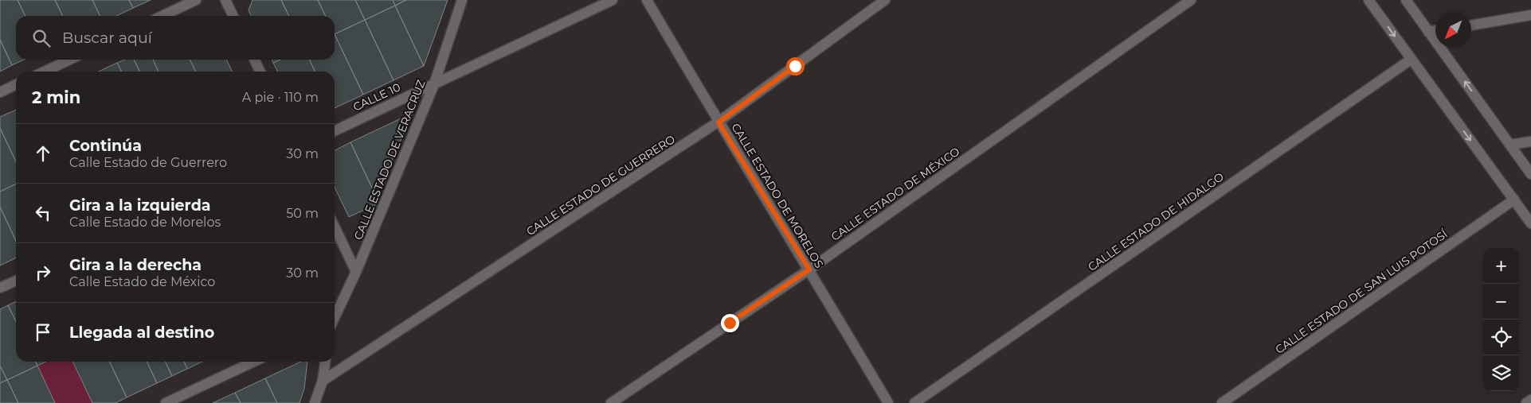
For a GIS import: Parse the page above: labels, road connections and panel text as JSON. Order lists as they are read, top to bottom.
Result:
{
  "streets": {
    "street": [
      "CALLE 10",
      "CALLE ESTADO DE VERACRUZ",
      "CALLE ESTADO DE GUERRERO",
      "CALLE ESTADO DE MÉXICO",
      "CALLE ESTADO DE MORELOS",
      "CALLE ESTADO DE HIDALGO",
      "CALLE ESTADO DE SAN LUIS POTOSÍ"
    ]
  },
  "crossings": [
    ["CALLE 10", "CALLE ESTADO DE VERACRUZ"],
    ["CALLE ESTADO DE GUERRERO", "CALLE ESTADO DE MORELOS"],
    ["CALLE ESTADO DE MÉXICO", "CALLE ESTADO DE MORELOS"]
  ],
  "north": "bottom left",
  "page": {
    "search": "Buscar aquí",
    "heading": ["2 min", "A pie · 110 m"],
    "list": [
      ["Continúa", "Calle Estado de Guerrero", "30 m"],
      ["Gira a la izquierda", "Calle Estado de Morelos", "50 m"],
      ["Gira a la derecha", "Calle Estado de México", "30 m"],
      "Llegada al destino"
    ],
    "map_buttons": ["+", "−"]
  }
}
